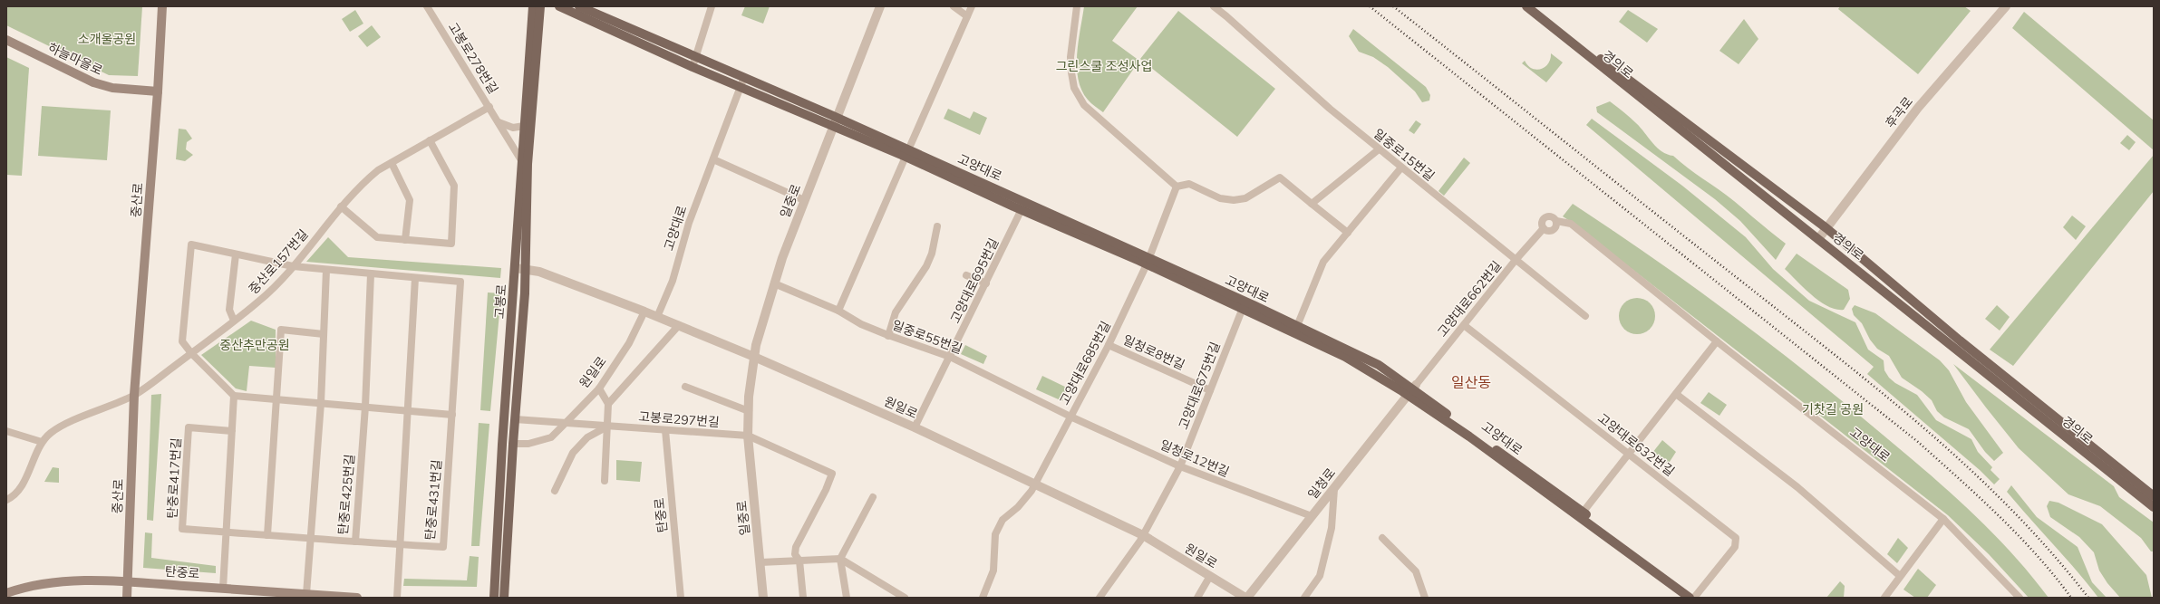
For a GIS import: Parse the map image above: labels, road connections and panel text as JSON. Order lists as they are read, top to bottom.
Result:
{
  "streets": {
    "main road": [
      "하늘마을로",
      "경의로",
      "고양대로",
      "중산로",
      "고봉로",
      "탄중로"
    ],
    "street": [
      "고봉로278번길",
      "후곡로",
      "일중로15번길",
      "일중로",
      "중산로157번길",
      "고양대로695번길",
      "고양대로662번길",
      "일중로55번길",
      "일청로8번길",
      "고양대로685번길",
      "원일로",
      "고양대로675번길",
      "고봉로297번길",
      "고양대로632번길",
      "일청로12번길",
      "탄중로417번길",
      "일청로",
      "탄중로425번길",
      "탄중로431번길"
    ]
  },
  "crossings": [
    ["고봉로278번길", "중산로157번길"],
    ["고봉로278번길", "고봉로"],
    ["하늘마을로", "중산로"],
    ["경의로", "후곡로"],
    ["일중로15번길", "고양대로662번길"],
    ["고양대로", "일중로"],
    ["고양대로", "고양대로695번길"],
    ["고양대로", "고양대로662번길"],
    ["고양대로", "고양대로685번길"],
    ["고양대로", "원일로"],
    ["고양대로", "고양대로675번길"],
    ["고양대로", "고양대로632번길"],
    ["고양대로", "일청로"],
    ["중산로", "중산로157번길"],
    ["중산로", "탄중로"],
    ["일중로", "일중로55번길"],
    ["일중로", "원일로"],
    ["일중로", "고봉로297번길"],
    ["고양대로695번길", "일중로55번길"],
    ["고양대로695번길", "원일로"],
    ["고양대로662번길", "고양대로632번길"],
    ["고양대로662번길", "일청로"],
    ["고봉로", "원일로"],
    ["고봉로", "고봉로297번길"],
    ["일중로55번길", "고양대로685번길"],
    ["일중로55번길", "일청로12번길"],
    ["일청로8번길", "고양대로685번길"],
    ["일청로8번길", "고양대로675번길"],
    ["고양대로685번길", "원일로"],
    ["고양대로685번길", "일청로12번길"],
    ["원일로", "고양대로675번길"],
    ["원일로", "고봉로297번길"],
    ["원일로", "일청로"],
    ["고양대로675번길", "일청로12번길"],
    ["고봉로297번길", "탄중로"],
    ["일청로12번길", "일청로"],
    ["탄중로417번길", "탄중로425번길"]
  ],
  "districts": ["일산동"],
  "parks": [
    "소개울공원",
    "그린스쿨 조성사업",
    "중산추만공원",
    "기찻길 공원"
  ]
}
